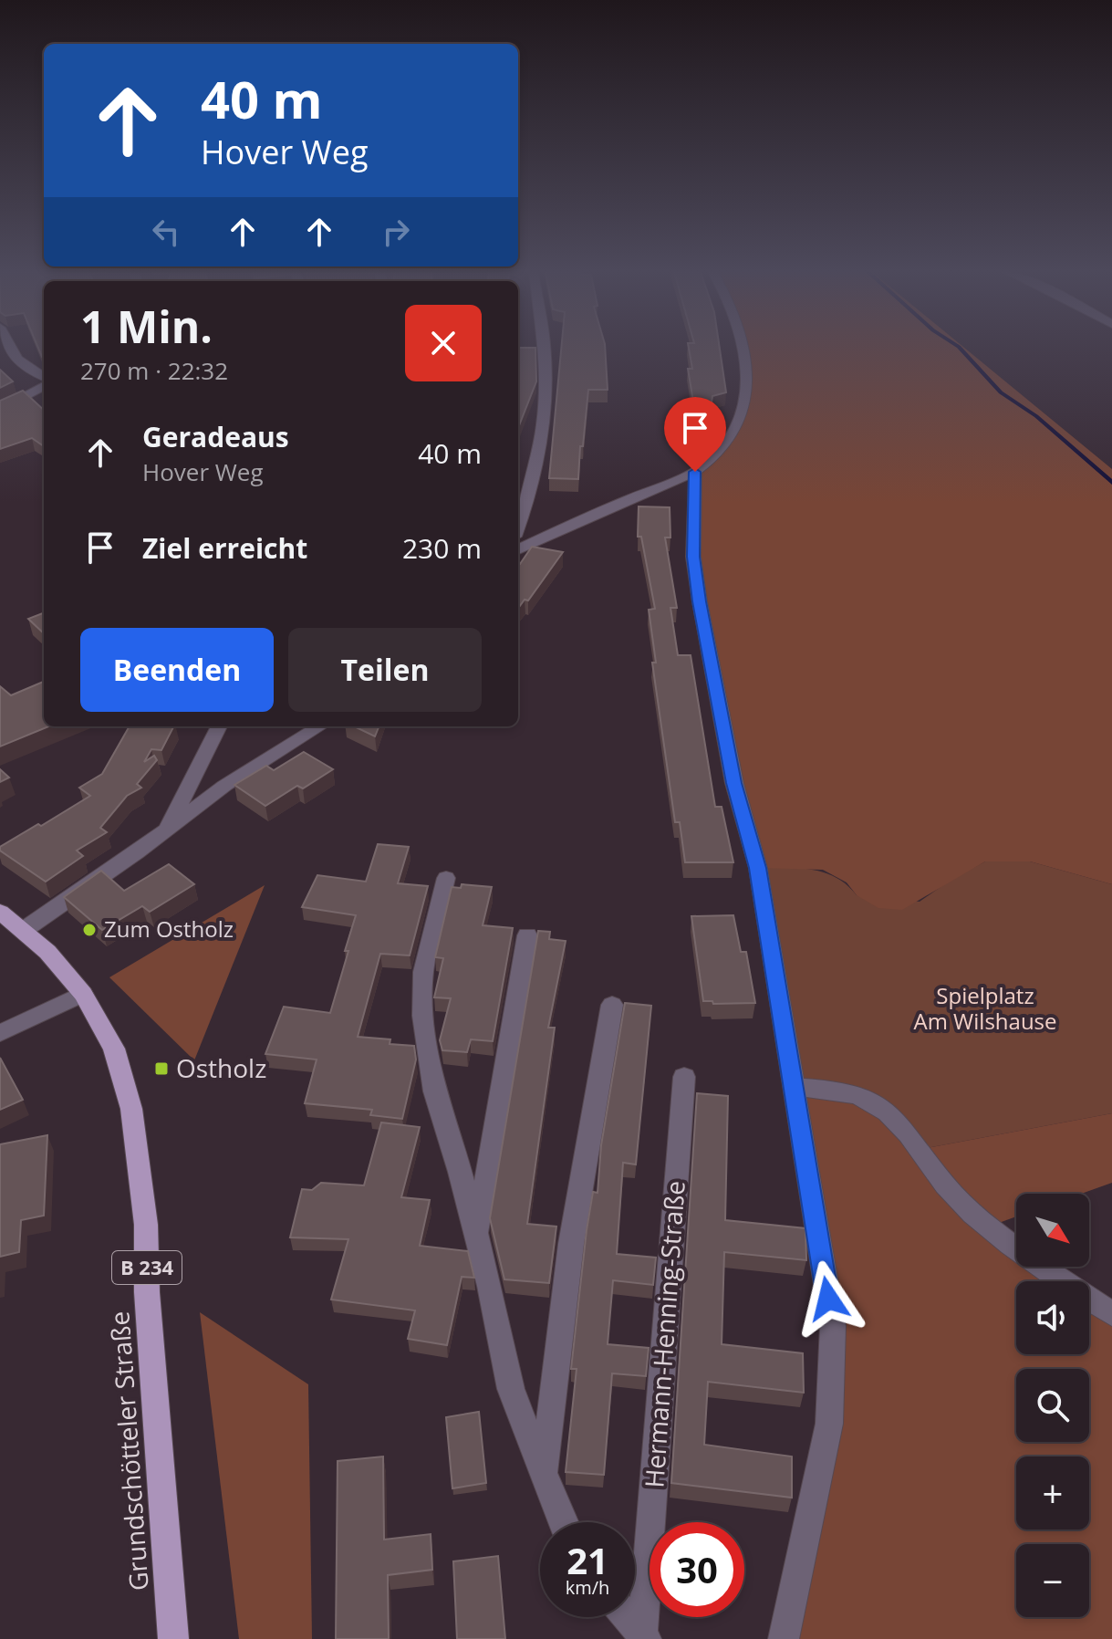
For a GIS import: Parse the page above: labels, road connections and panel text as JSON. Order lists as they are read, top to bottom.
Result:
{
  "streets": {
    "main road": ["B 234", "Grundschötteler Straße"],
    "street": ["Hermann-Henning-Straße"]
  },
  "parks": ["Spielplatz Am Wilshause"],
  "places": {
    "other": ["Zum Ostholz"],
    "transit": ["Ostholz"]
  },
  "north": "bottom right",
  "page": {
    "turn": ["40 m", "Hover Weg"],
    "heading": ["1 Min.", "270 m · 22:32"],
    "list": [
      {
        "name": "Geradeaus",
        "note": "Hover Weg",
        "value": "40 m"
      },
      {
        "name": "Ziel erreicht",
        "value": "230 m"
      }
    ],
    "buttons": ["Beenden", "Teilen"],
    "map_buttons": ["+", "−"],
    "speed": "21 km/h",
    "limit": "30"
  }
}
